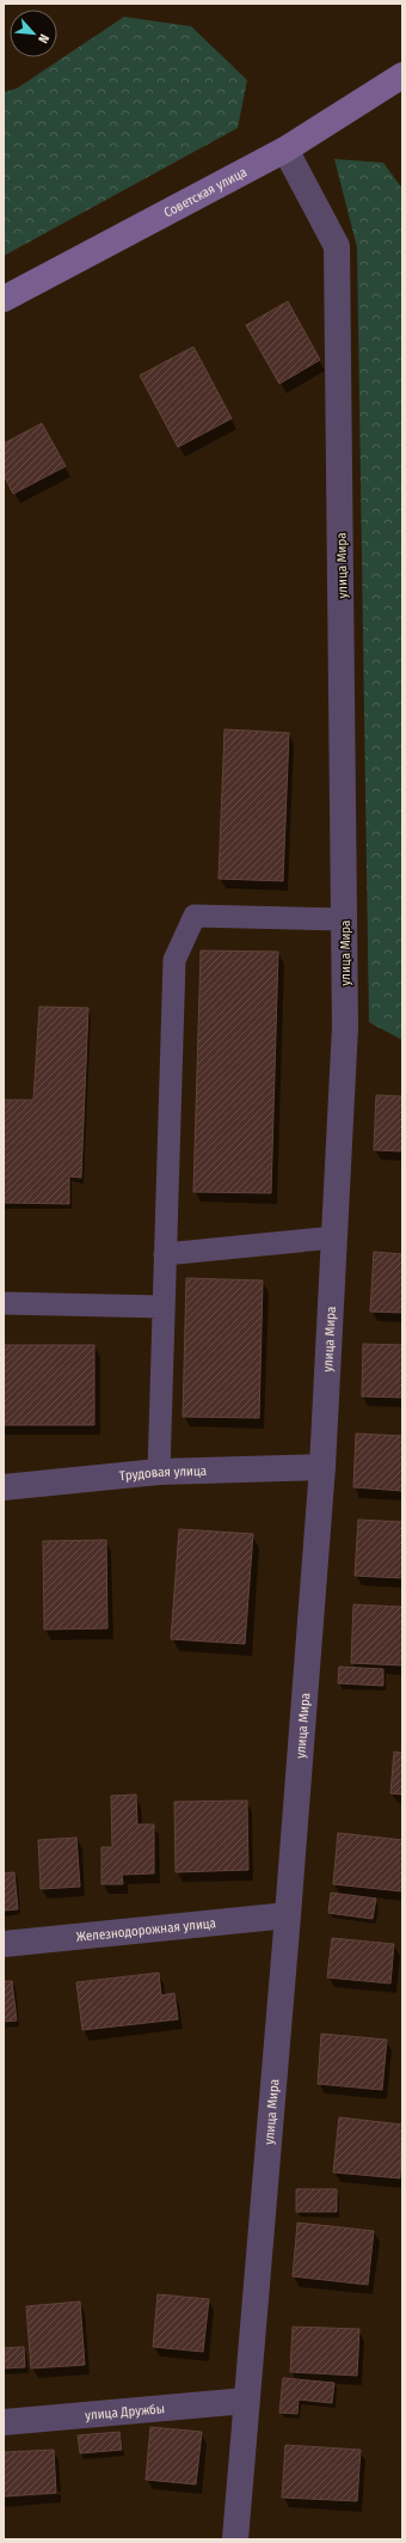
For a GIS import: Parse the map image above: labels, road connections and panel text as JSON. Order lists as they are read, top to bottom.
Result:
{
  "streets": {
    "main road": ["Советская улица"],
    "street": [
      "улица Мира",
      "Трудовая улица",
      "Железнодорожная улица",
      "улица Дружбы"
    ]
  },
  "crossings": [
    ["Советская улица", "улица Мира"],
    ["улица Мира", "Трудовая улица"],
    ["улица Мира", "Железнодорожная улица"],
    ["улица Мира", "улица Дружбы"]
  ],
  "north": "bottom right"
}
